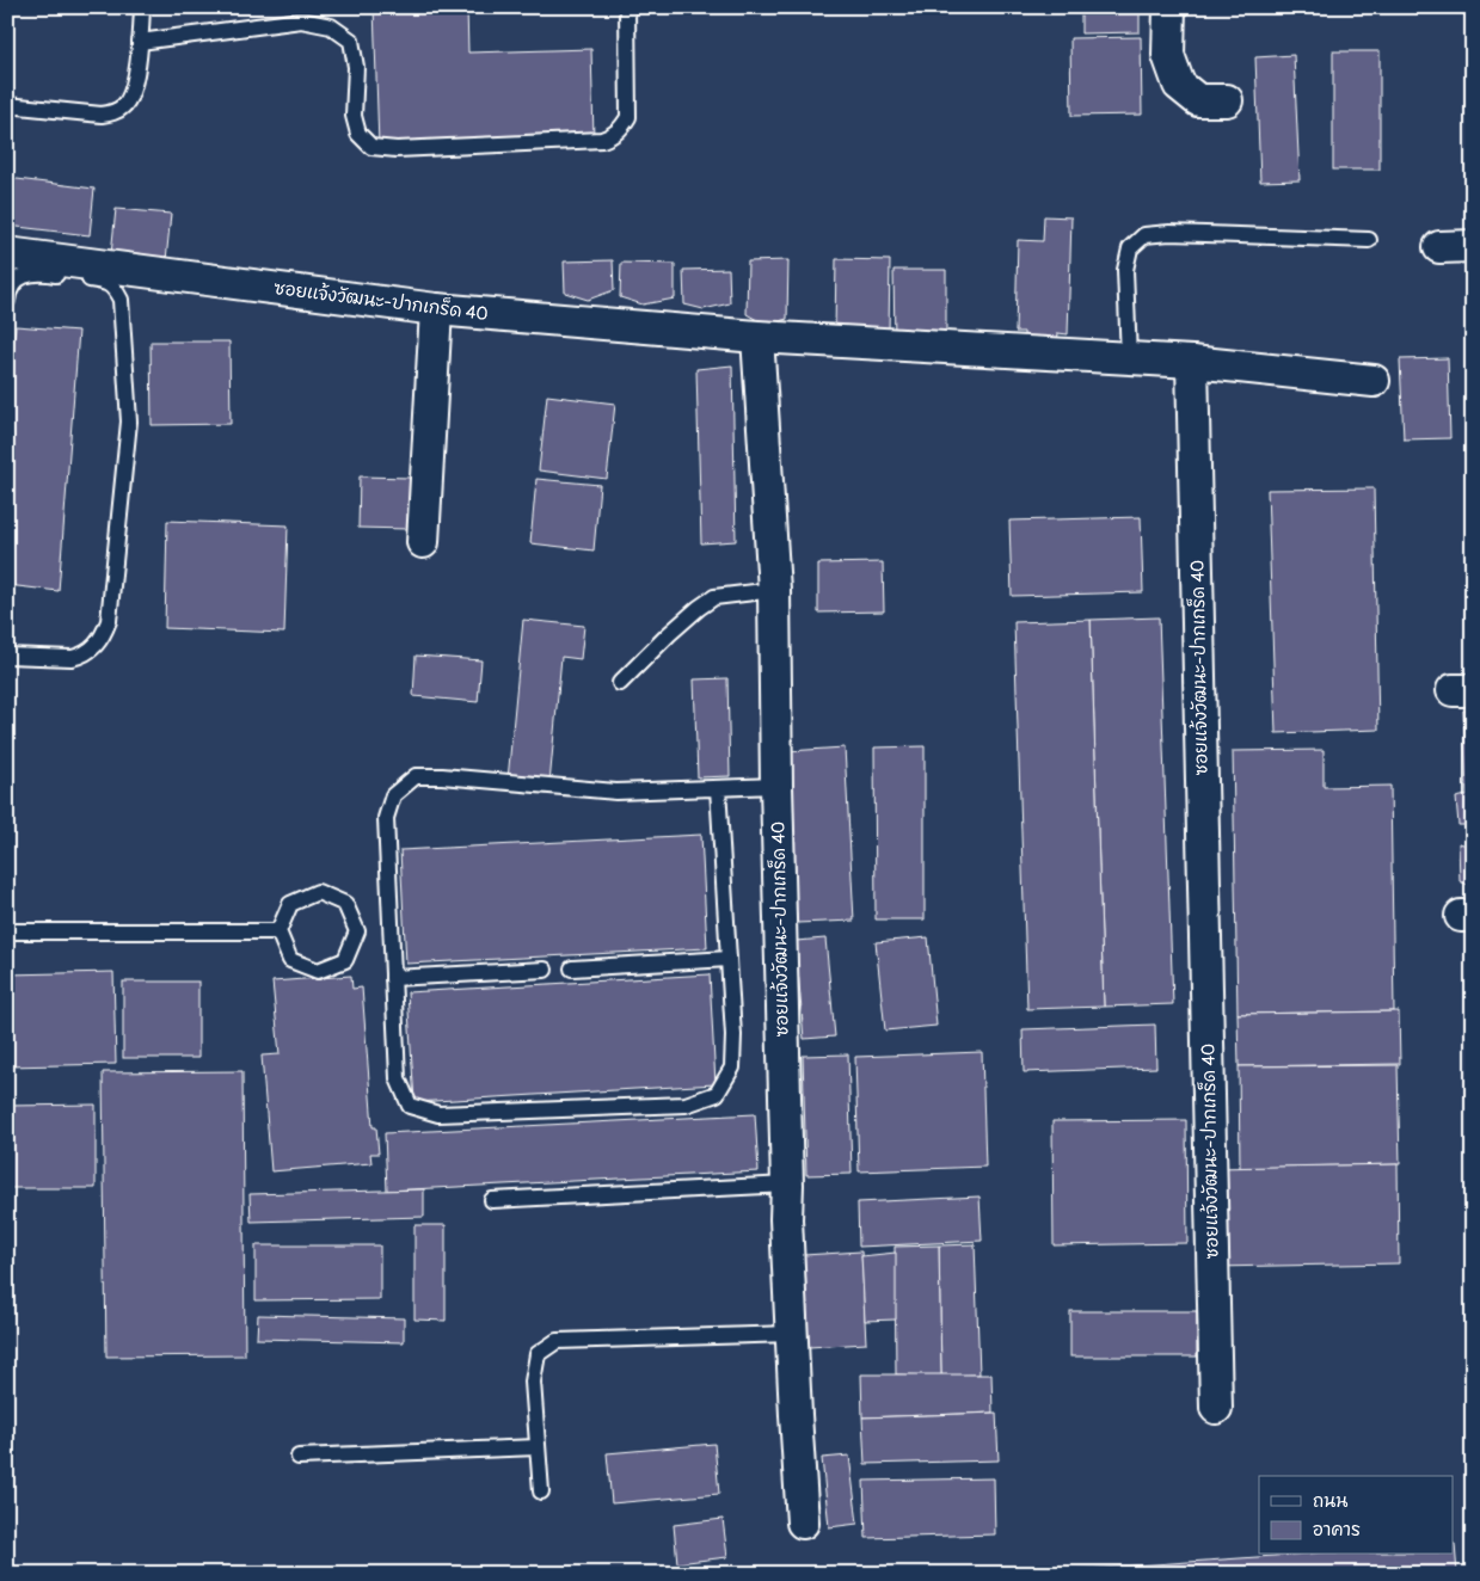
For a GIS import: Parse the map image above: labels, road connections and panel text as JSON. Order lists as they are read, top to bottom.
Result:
{
  "streets": {
    "street": ["ซอยแจ้งวัฒนะ-ปากเกร็ด 40"]
  },
  "legend": ["ถนน", "อาคาร"]
}
